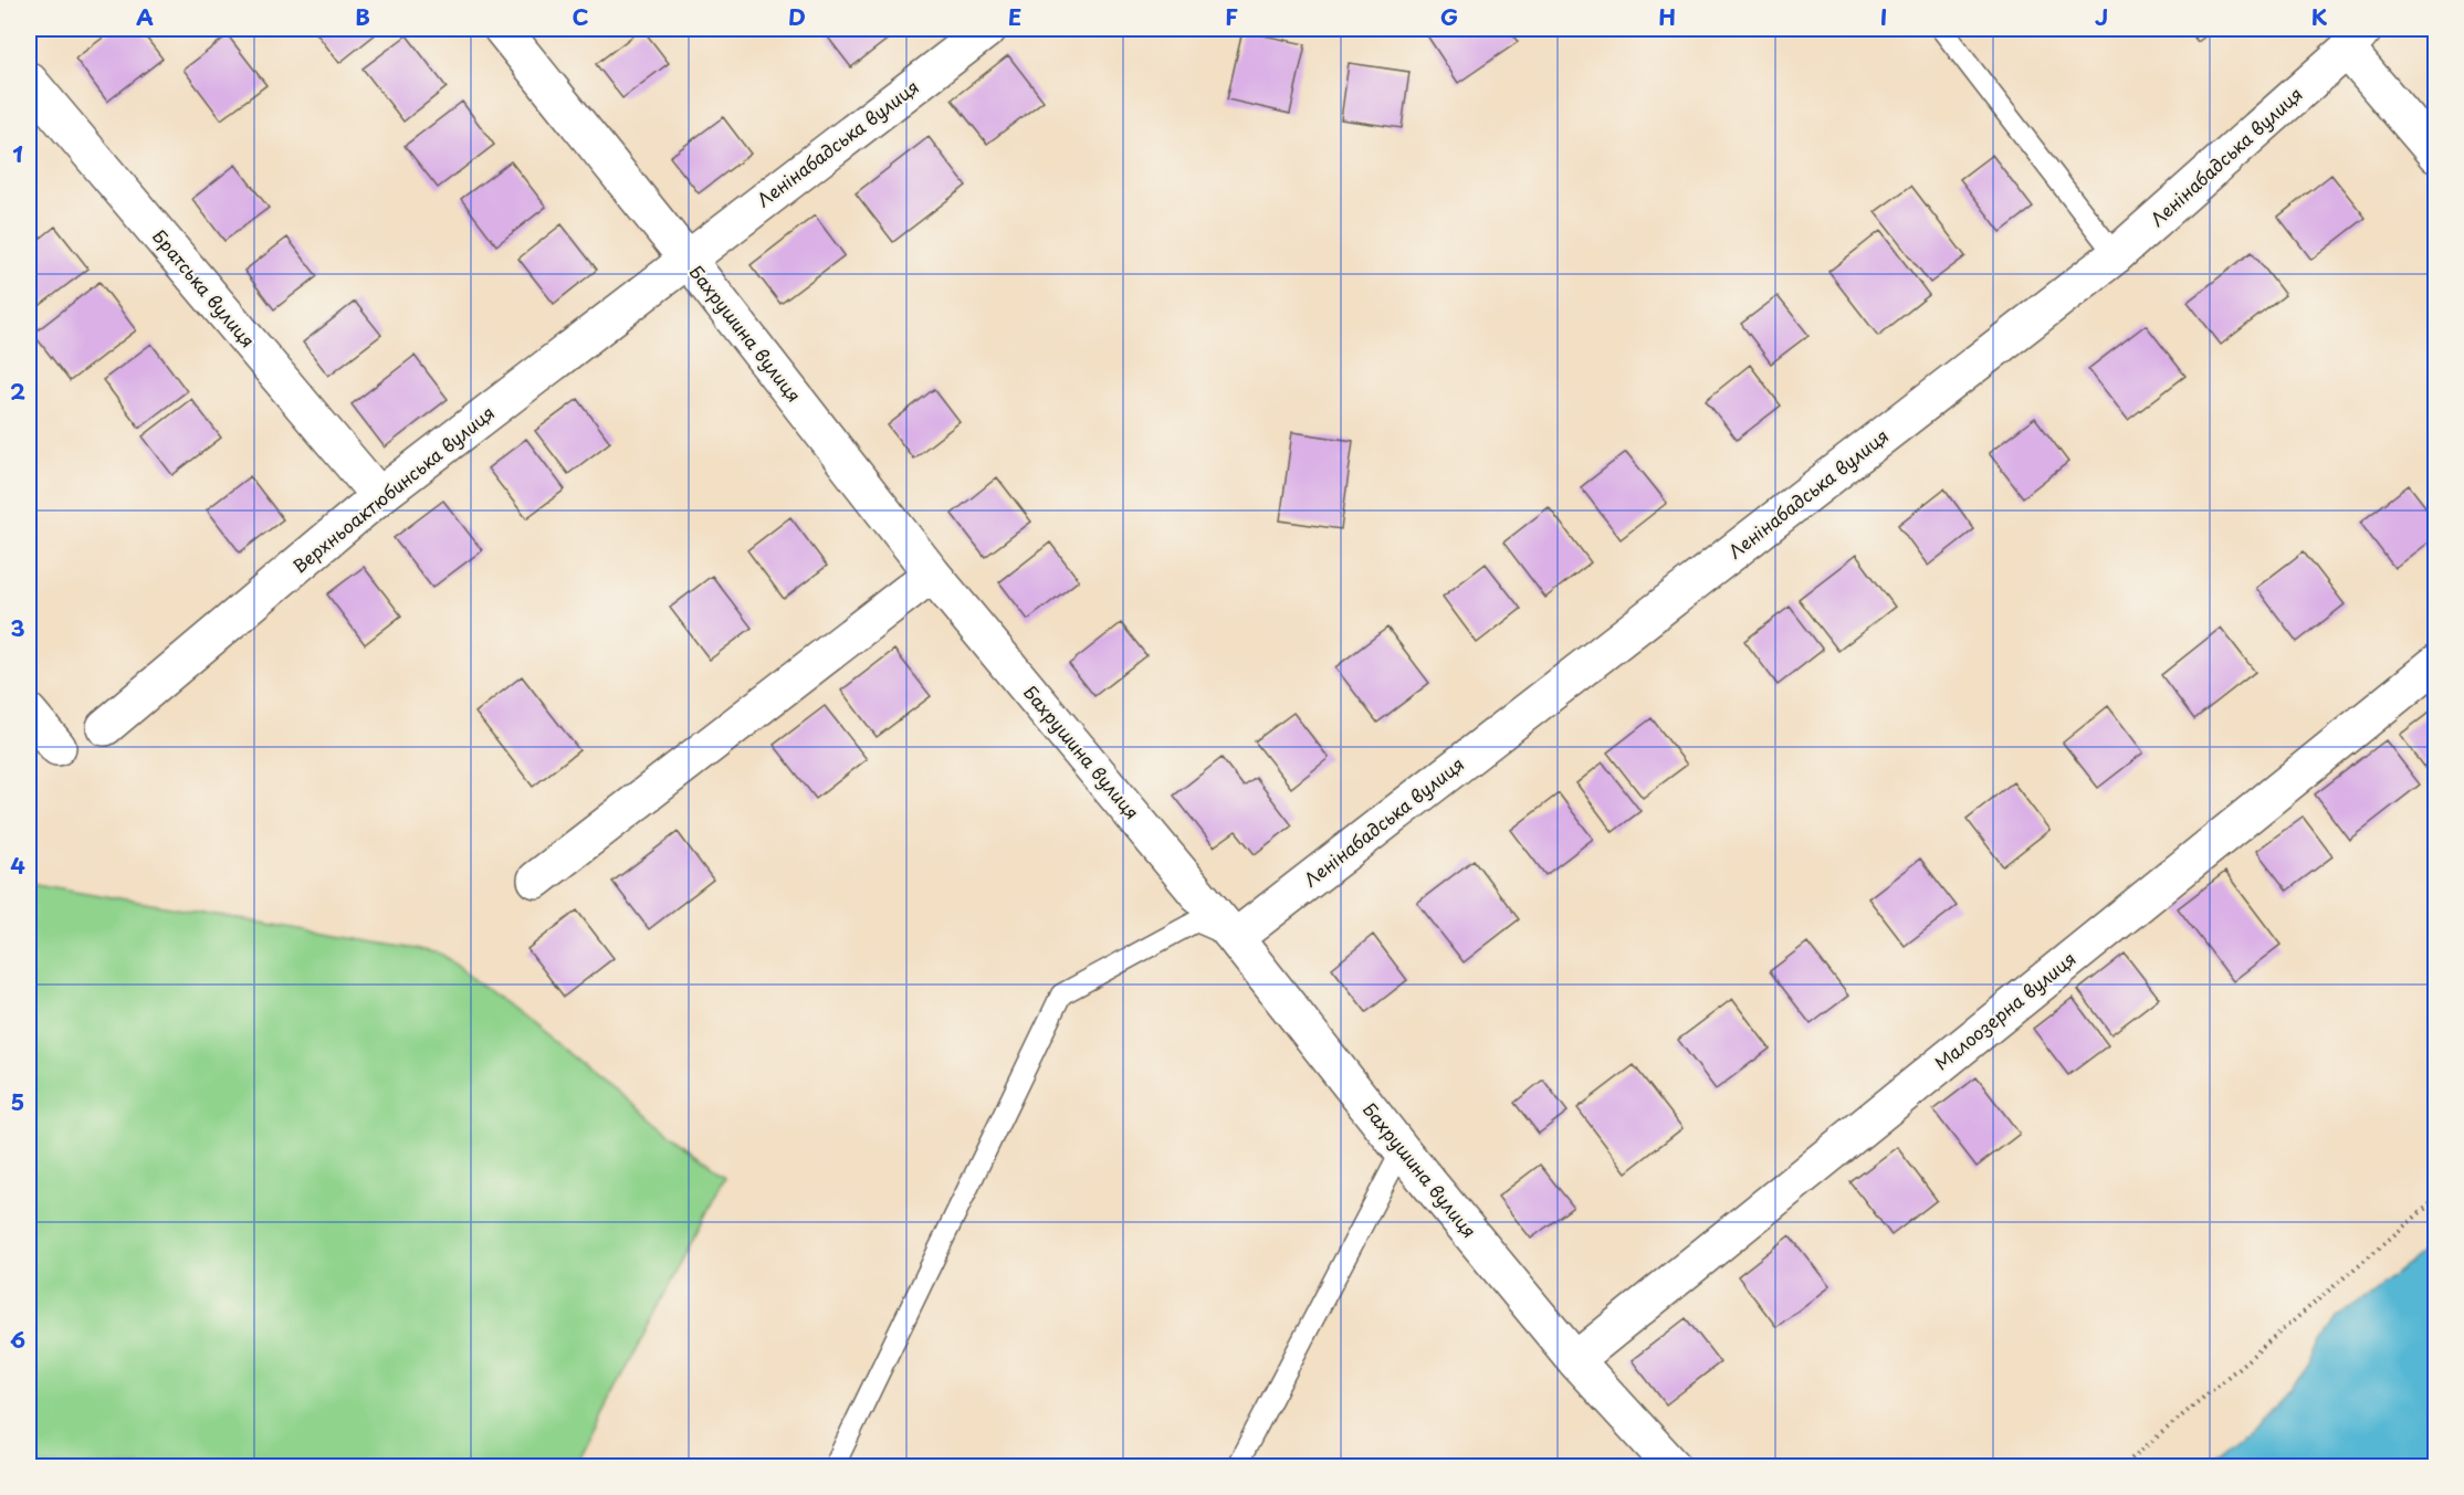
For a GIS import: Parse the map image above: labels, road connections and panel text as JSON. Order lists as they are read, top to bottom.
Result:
{
  "streets": {
    "street": [
      "Ленінабадська вулиця",
      "Братська вулиця",
      "Бахрушина вулиця",
      "Верхньоактюбинська вулиця",
      "Малоозерна вулиця"
    ]
  },
  "crossings": [
    ["Ленінабадська вулиця", "Бахрушина вулиця"],
    ["Ленінабадська вулиця", "Верхньоактюбинська вулиця"],
    ["Братська вулиця", "Верхньоактюбинська вулиця"],
    ["Бахрушина вулиця", "Верхньоактюбинська вулиця"],
    ["Бахрушина вулиця", "Малоозерна вулиця"]
  ],
  "grid": {
    "columns": [
      "A",
      "B",
      "C",
      "D",
      "E",
      "F",
      "G",
      "H",
      "I",
      "J",
      "K"
    ],
    "rows": [
      "1",
      "2",
      "3",
      "4",
      "5",
      "6"
    ]
  }
}
